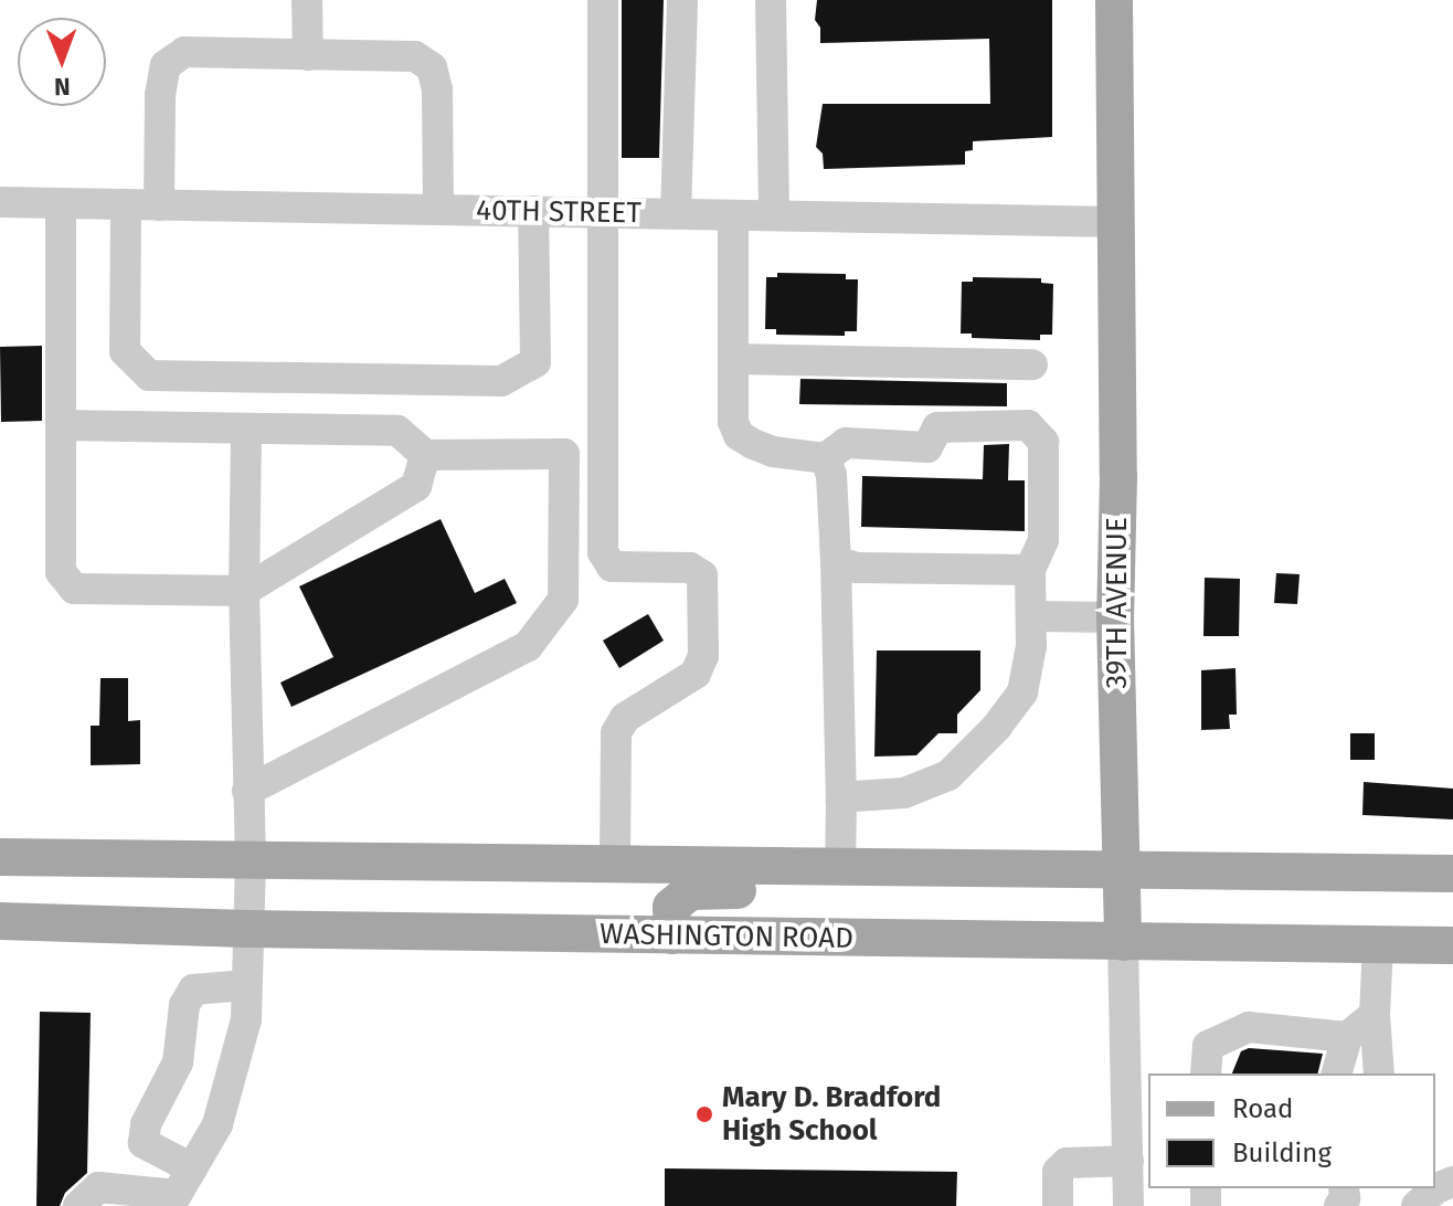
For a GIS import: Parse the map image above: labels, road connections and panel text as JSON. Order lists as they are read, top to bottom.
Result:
{
  "streets": {
    "main road": ["39TH AVENUE", "WASHINGTON ROAD"],
    "street": ["40TH STREET"]
  },
  "crossings": [
    ["40TH STREET", "39TH AVENUE"],
    ["39TH AVENUE", "WASHINGTON ROAD"]
  ],
  "places": ["Mary D. Bradford High School"],
  "legend": ["Road", "Building"],
  "north": "bottom"
}
